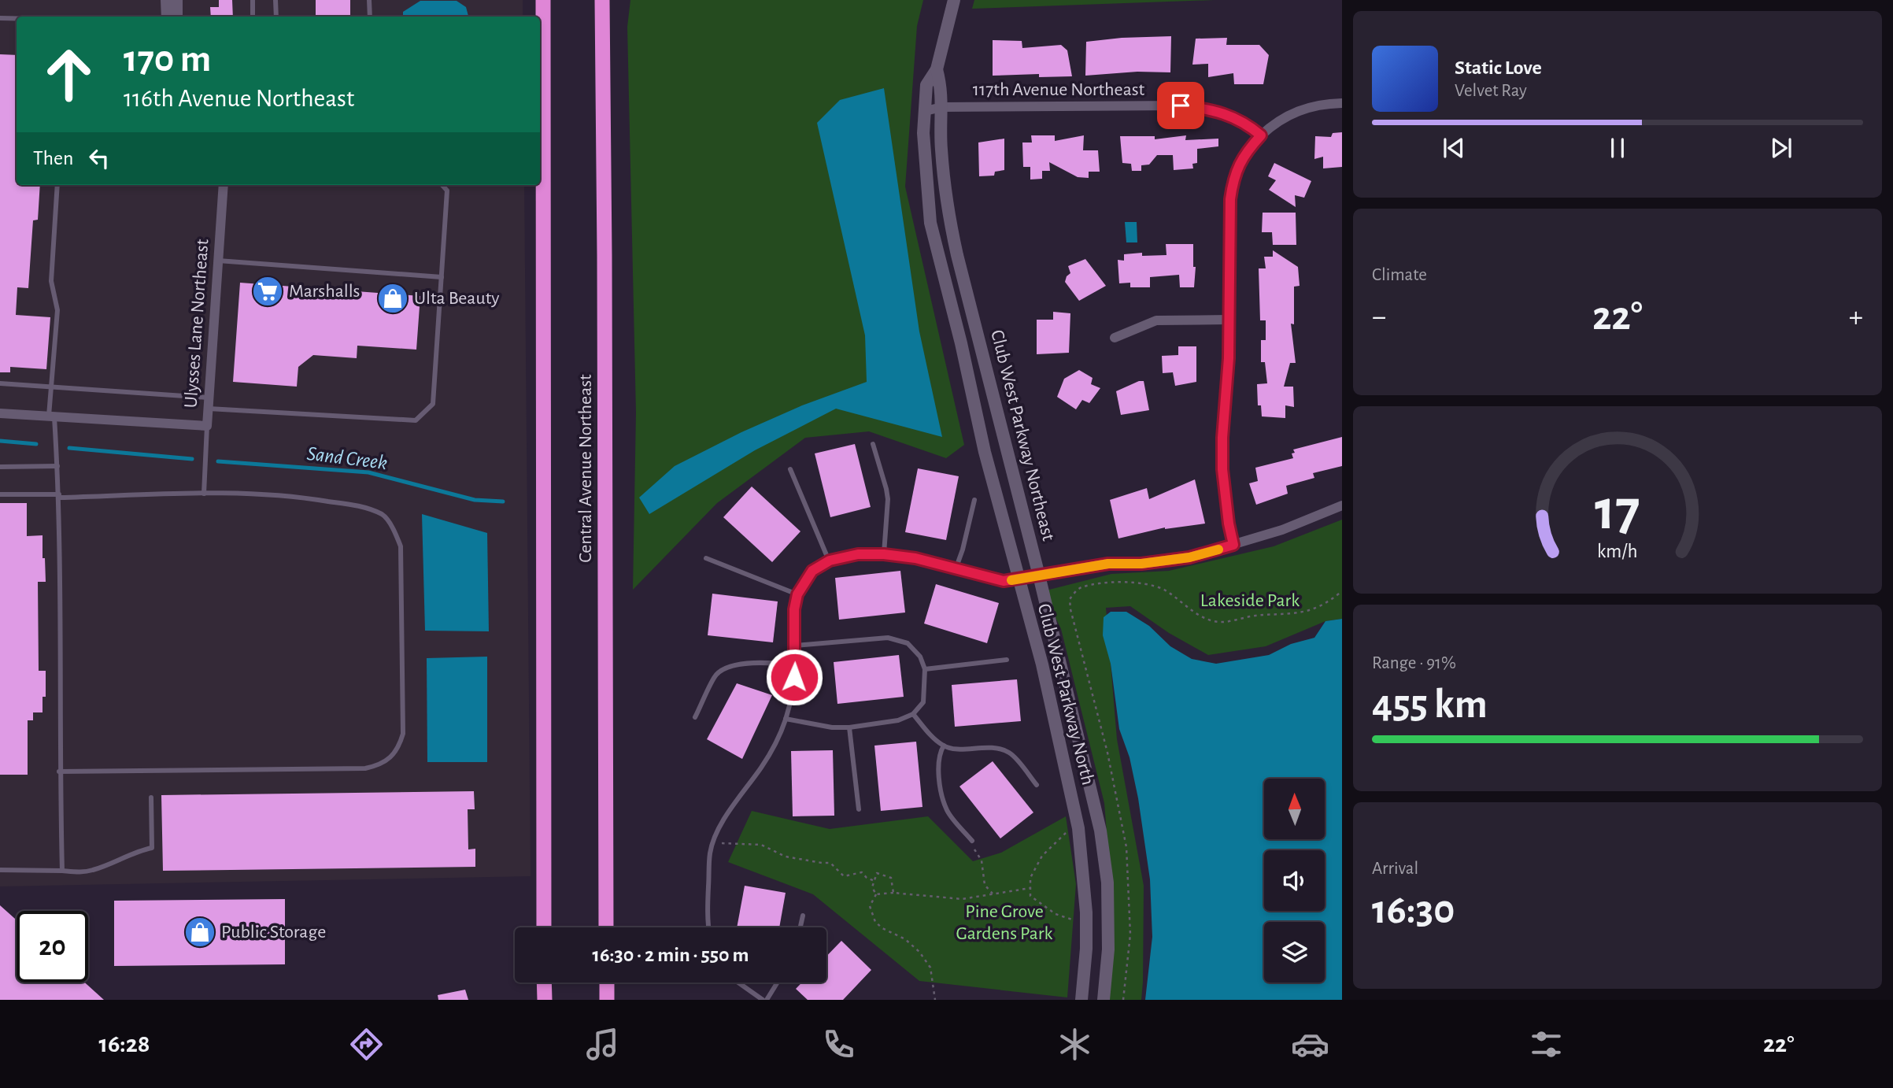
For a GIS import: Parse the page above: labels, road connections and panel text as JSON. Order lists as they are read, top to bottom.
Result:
{
  "streets": {
    "highway": ["Central Avenue Northeast"],
    "street": [
      "117th Avenue Northeast",
      "Ulysses Lane Northeast",
      "Club West Parkway Northeast",
      "Club West Parkway North"
    ]
  },
  "crossings": [
    ["117th Avenue Northeast", "Club West Parkway Northeast"],
    ["117th Avenue Northeast", "Club West Parkway North"],
    ["Club West Parkway Northeast", "Club West Parkway North"]
  ],
  "water": ["Sand Creek"],
  "parks": ["Lakeside Park", "Pine Grove Gardens Park"],
  "places": {
    "supermarket": ["Marshalls"],
    "shop": ["Ulta Beauty", "Public Storage"]
  },
  "north": "top",
  "page": {
    "turn": ["170 m", "116th Avenue Northeast"],
    "song": ["Static Love", "Velvet Ray"],
    "then": "Then",
    "tile": [
      "Climate",
      ["Range · 91%", "455 km"],
      ["Arrival", "16:30"]
    ],
    "heat": ["−", "22°", "+"],
    "limit": "20",
    "trip": "16:30 · 2 min · 550 m",
    "tabs": ["16:28", "22°"],
    "gauge": ["17", "km/h"]
  }
}
